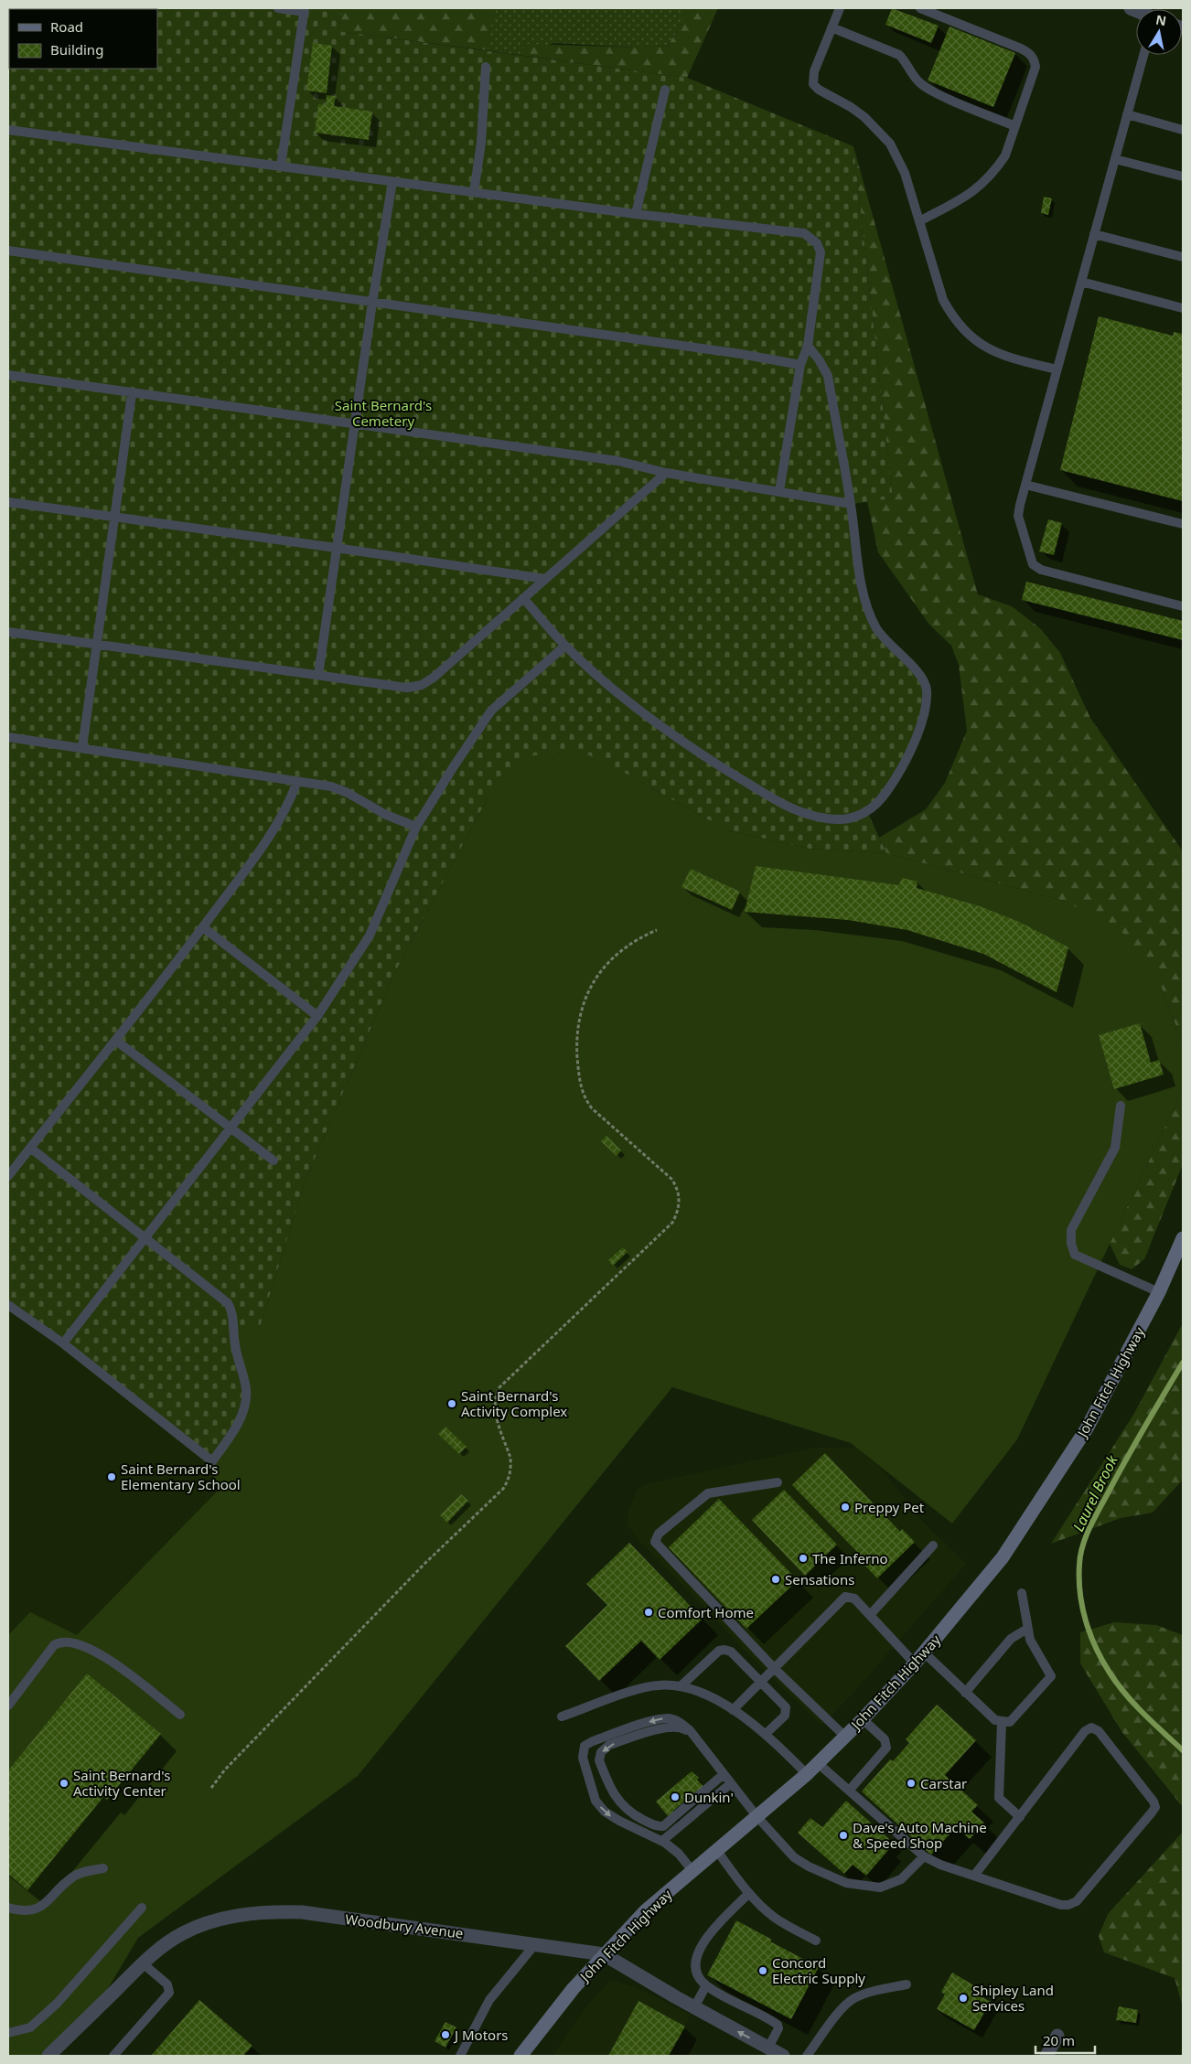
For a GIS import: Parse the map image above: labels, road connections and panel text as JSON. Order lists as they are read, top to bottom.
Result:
{
  "streets": {
    "main road": ["John Fitch Highway"],
    "street": ["Woodbury Avenue"]
  },
  "crossings": [
    ["John Fitch Highway", "Woodbury Avenue"]
  ],
  "water": ["Laurel Brook"],
  "parks": ["Saint Bernard's Cemetery"],
  "places": [
    "Saint Bernard's Activity Complex",
    "Saint Bernard's Elementary School",
    "Preppy Pet",
    "The Inferno",
    "Sensations",
    "Comfort Home",
    "Saint Bernard's Activity Center",
    "Carstar",
    "Dunkin'",
    "Dave's Auto Machine & Speed Shop",
    "Concord Electric Supply",
    "Shipley Land Services",
    "J Motors"
  ],
  "legend": ["Road", "Building"],
  "scale_bar": "20 m",
  "north": "top"
}
